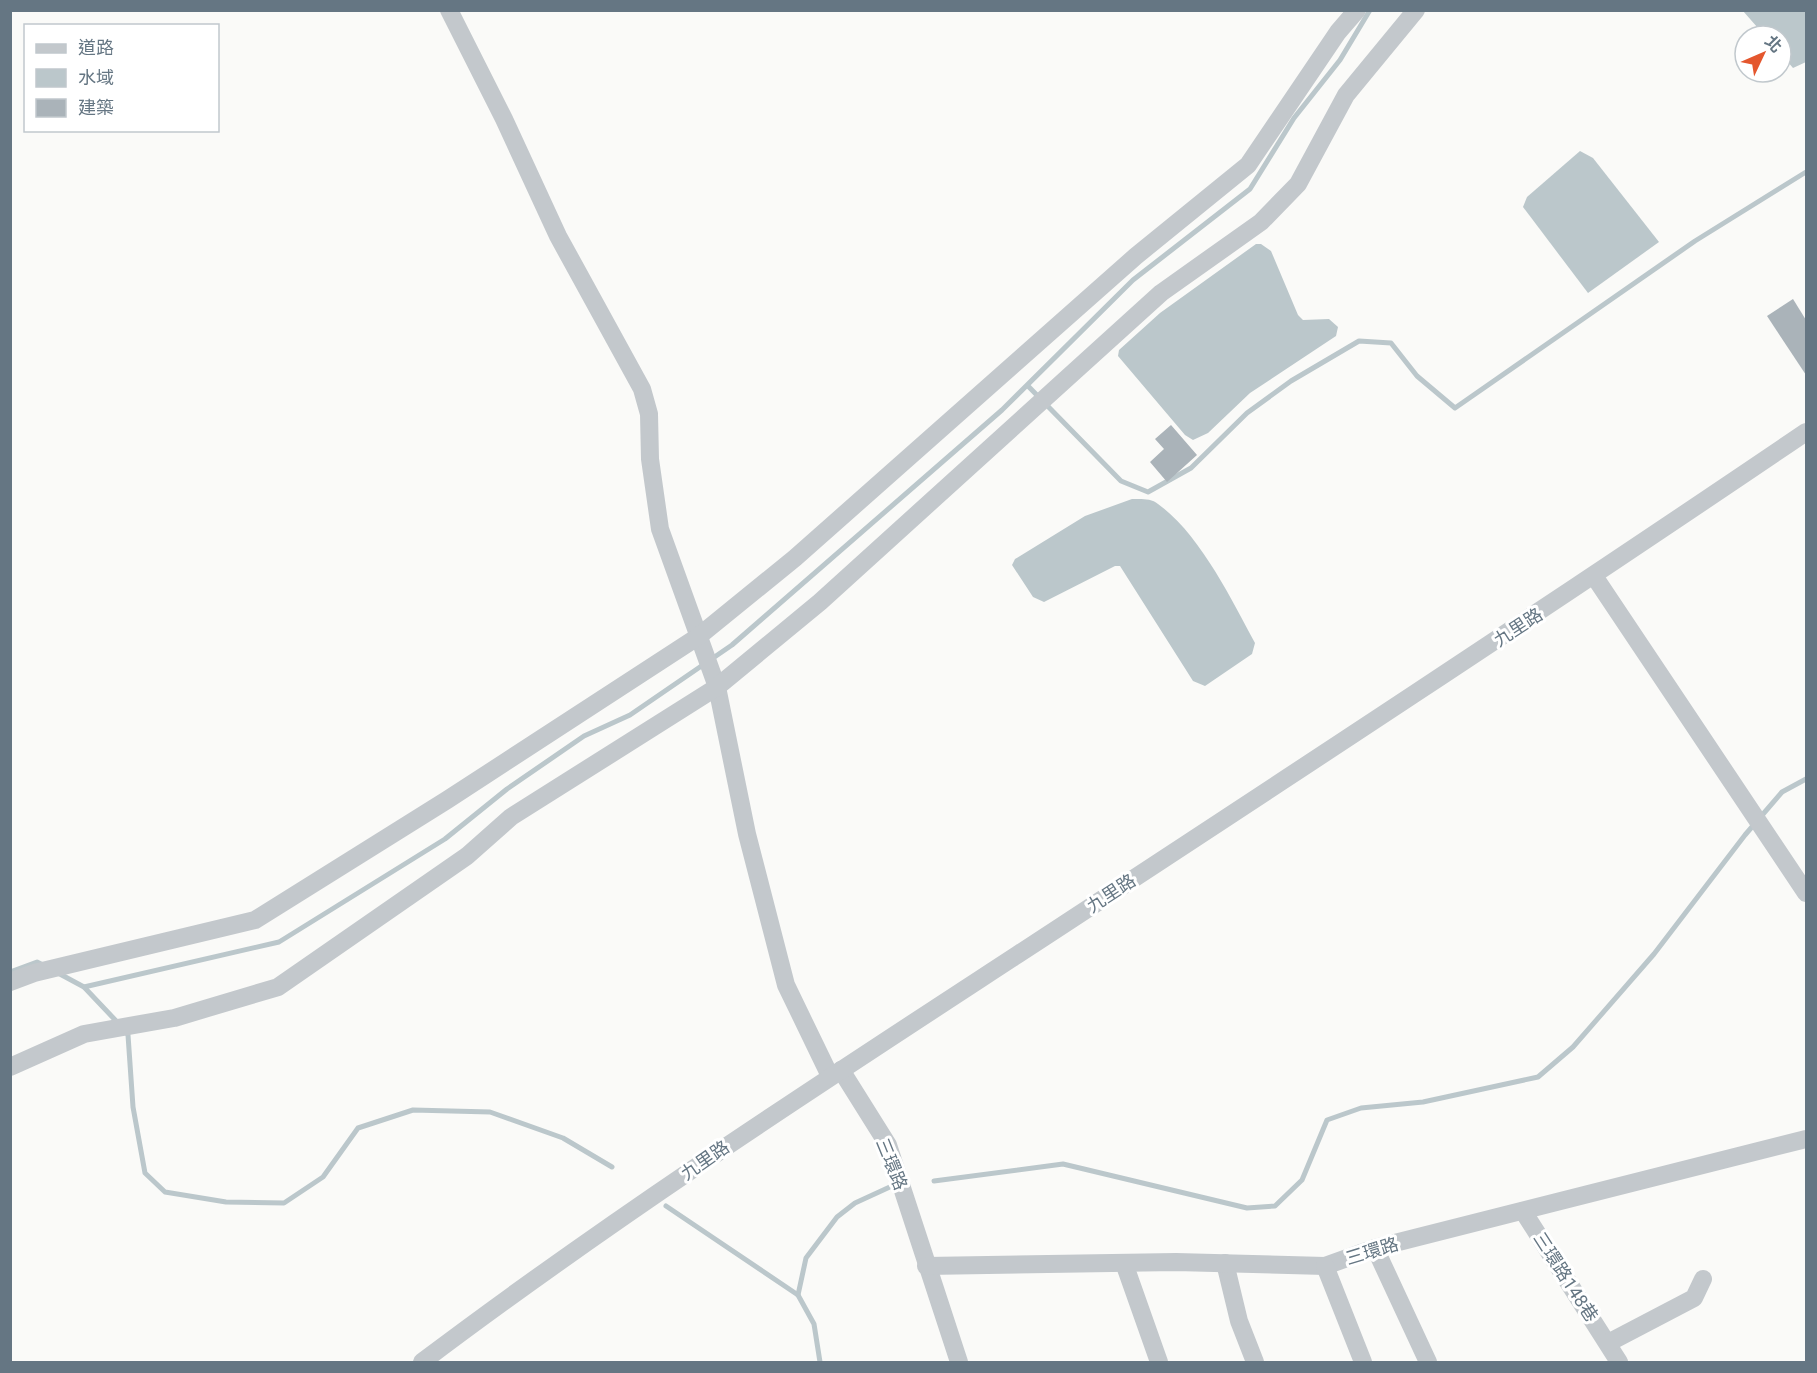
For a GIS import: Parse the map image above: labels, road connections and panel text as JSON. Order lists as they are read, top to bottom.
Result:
{
  "streets": {
    "street": ["九里路", "三環路", "三環路148巷"]
  },
  "crossings": [
    ["九里路", "三環路"],
    ["三環路", "三環路148巷"]
  ],
  "legend": ["道路", "水域", "建築"],
  "north": "top right"
}
